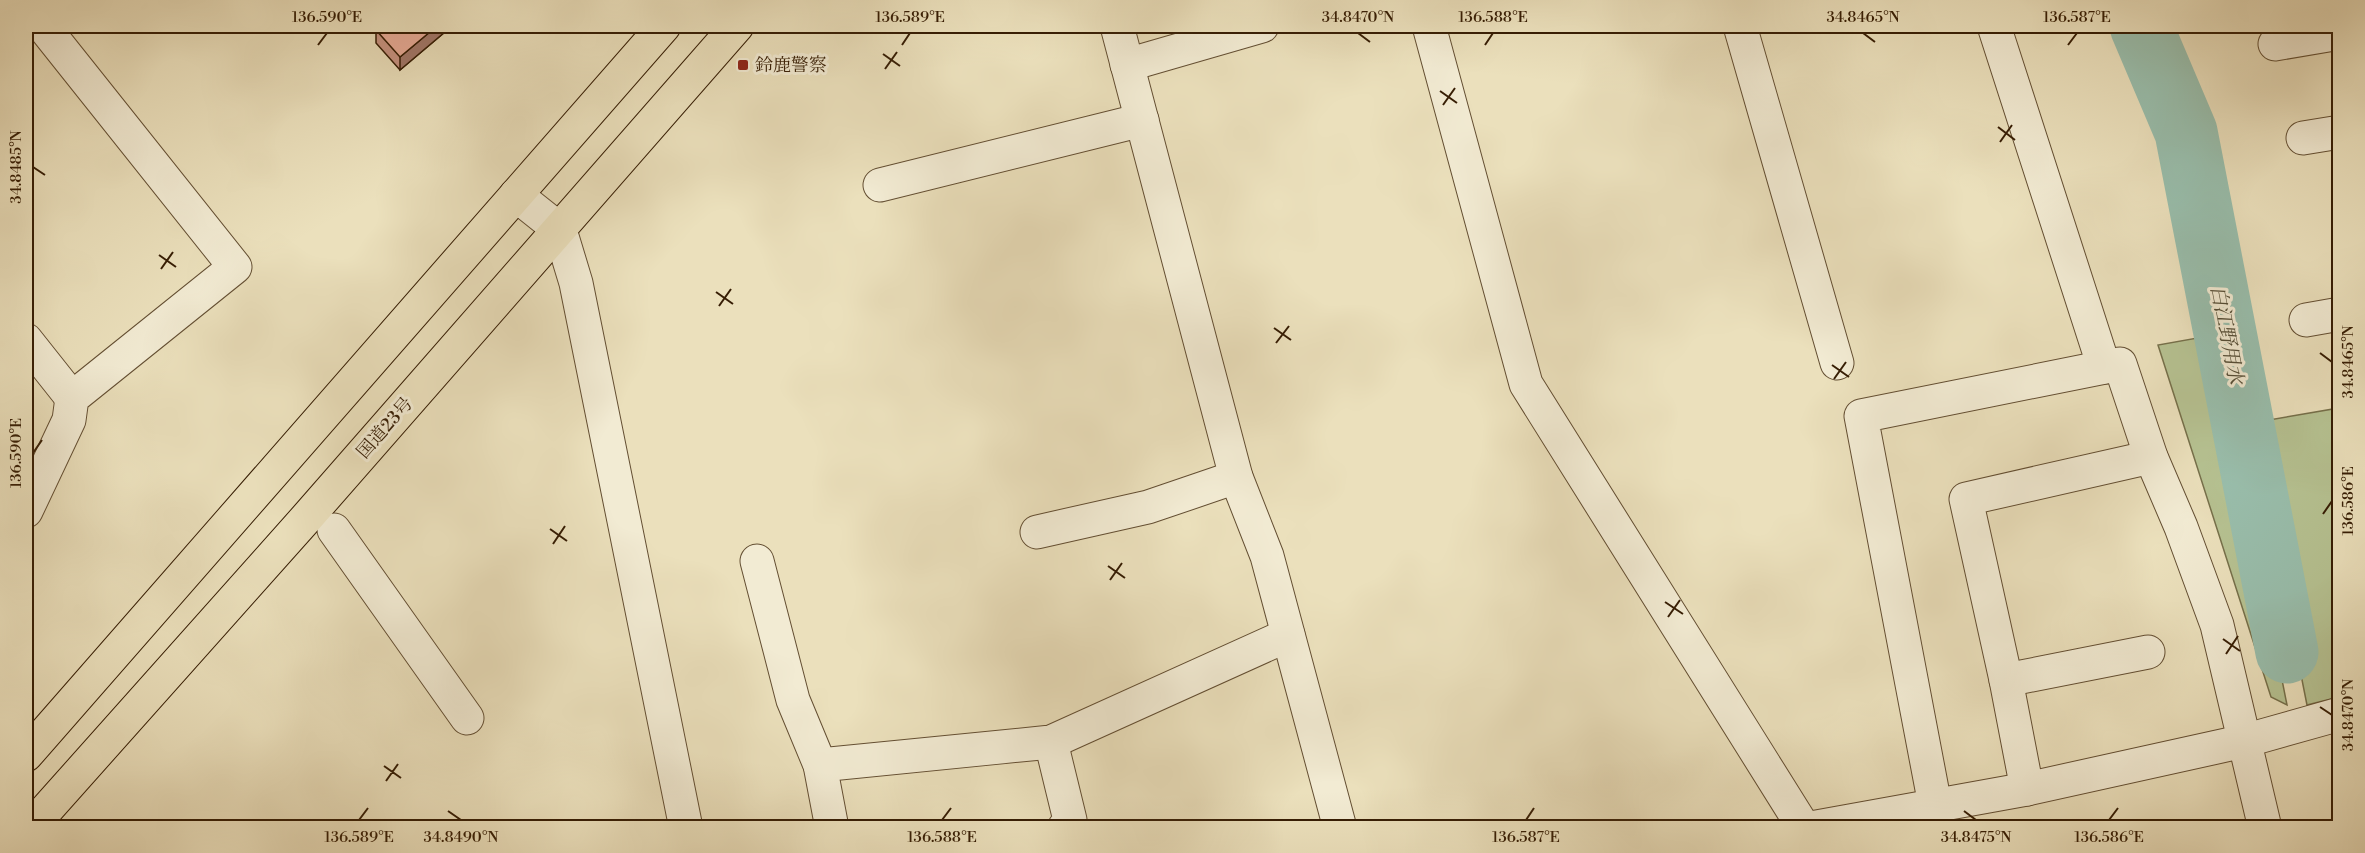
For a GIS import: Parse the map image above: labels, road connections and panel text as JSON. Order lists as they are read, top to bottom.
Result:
{
  "streets": {
    "highway": ["国道23号"]
  },
  "water": ["白江野用水"],
  "places": {
    "transit": ["鈴鹿警察"]
  },
  "coordinates": [
    "136.590°E",
    "136.589°E",
    "34.8470°N",
    "136.588°E",
    "34.8465°N",
    "136.587°E",
    "34.8485°N",
    "136.586°E",
    "34.8490°N",
    "34.8475°N"
  ]
}
